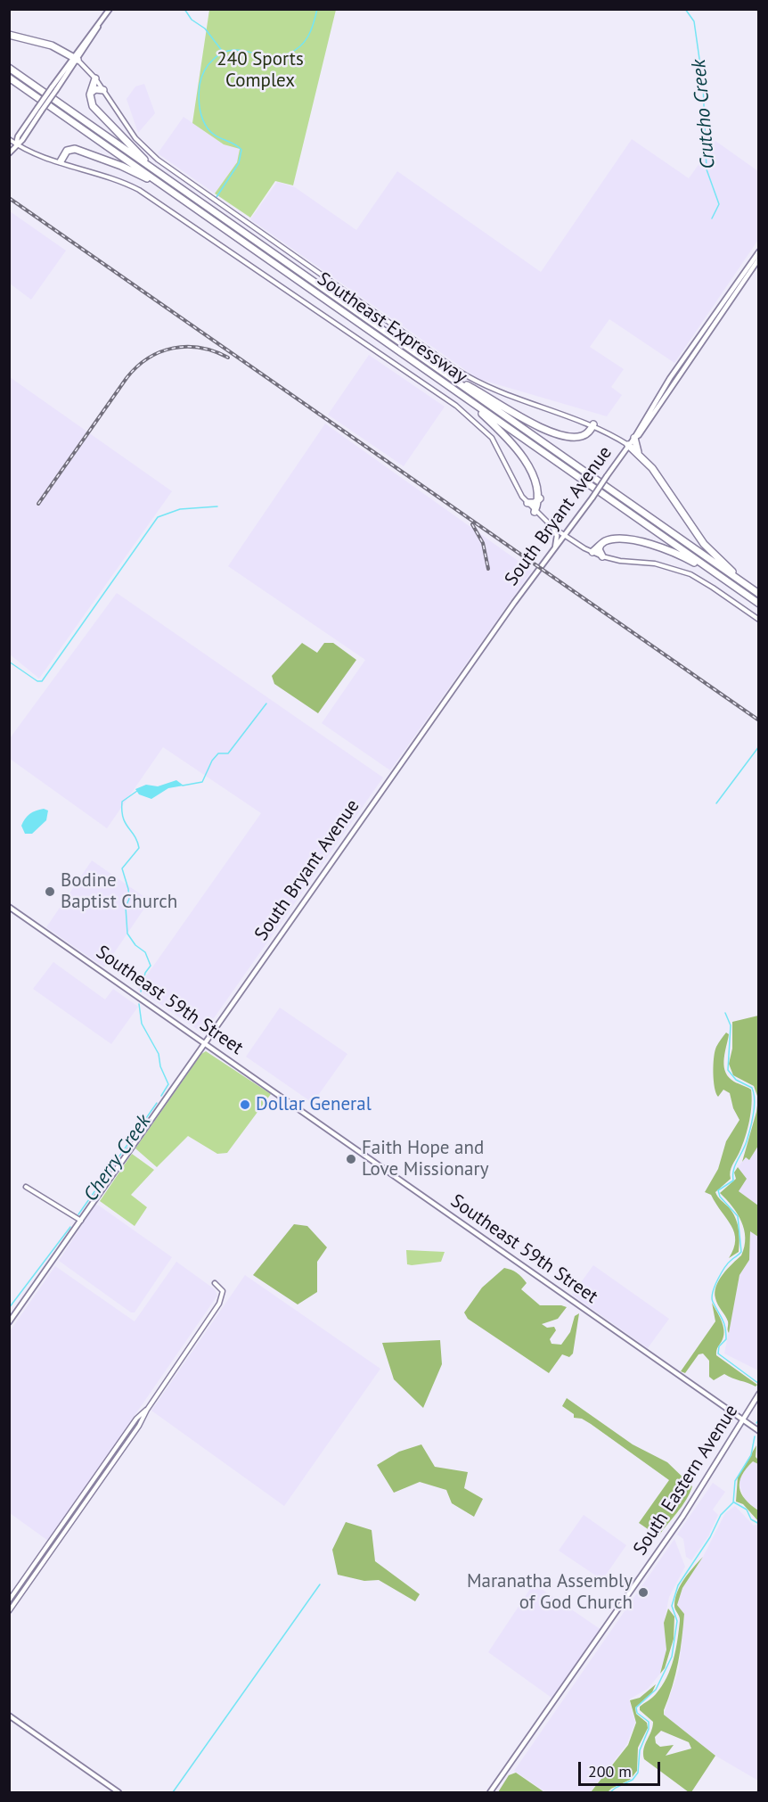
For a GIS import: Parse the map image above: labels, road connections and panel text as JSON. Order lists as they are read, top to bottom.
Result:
{
  "streets": {
    "highway": ["Southeast Expressway"],
    "main road": ["South Bryant Avenue", "Southeast 59th Street", "South Eastern Avenue"]
  },
  "crossings": [
    ["South Bryant Avenue", "Southeast 59th Street"],
    ["Southeast 59th Street", "South Eastern Avenue"]
  ],
  "water": ["Crutcho Creek", "Cherry Creek"],
  "parks": ["240 Sports Complex"],
  "places": [
    "Bodine Baptist Church",
    "Dollar General",
    "Faith Hope and Love Missionary",
    "Maranatha Assembly of God Church"
  ],
  "scale_bar": "200 m"
}
